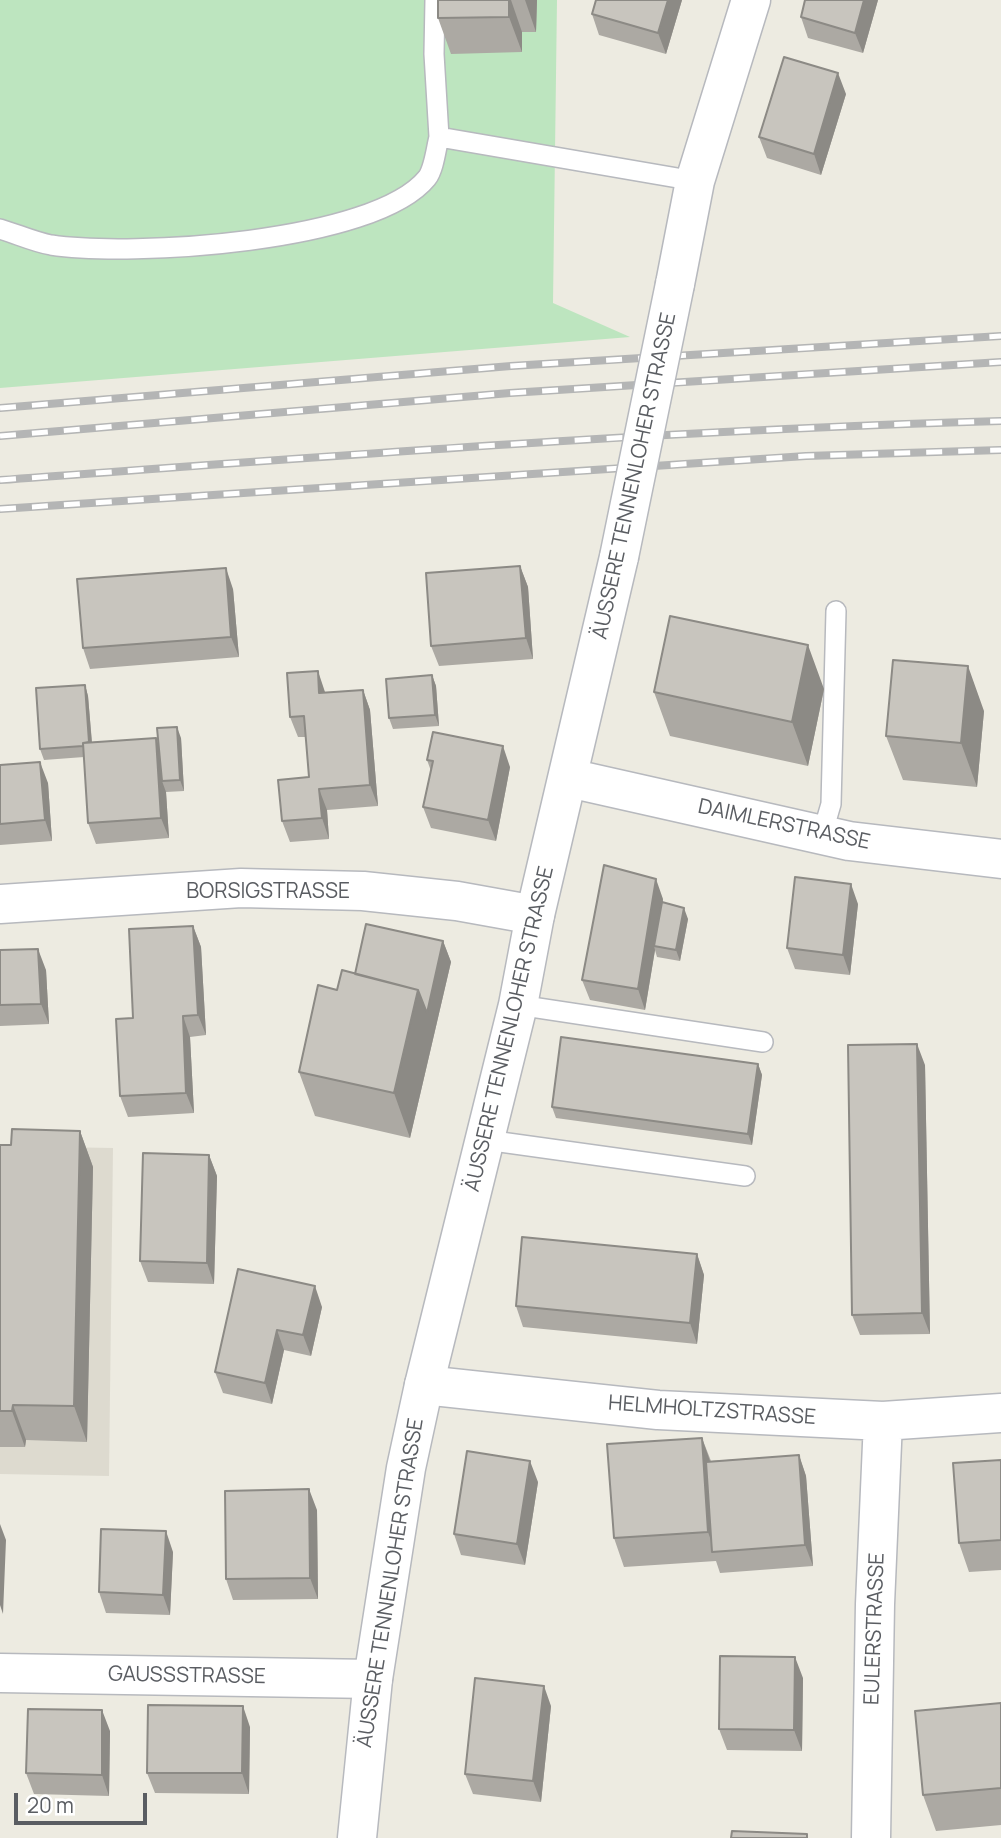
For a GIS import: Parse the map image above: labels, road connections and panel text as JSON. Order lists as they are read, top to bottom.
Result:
{
  "streets": {
    "street": [
      "ÄUSSERE TENNENLOHER STRASSE",
      "DAIMLERSTRASSE",
      "BORSIGSTRASSE",
      "HELMHOLTZSTRASSE",
      "EULERSTRASSE",
      "GAUSSSTRASSE"
    ]
  },
  "crossings": [
    ["ÄUSSERE TENNENLOHER STRASSE", "DAIMLERSTRASSE"],
    ["ÄUSSERE TENNENLOHER STRASSE", "BORSIGSTRASSE"],
    ["ÄUSSERE TENNENLOHER STRASSE", "HELMHOLTZSTRASSE"],
    ["ÄUSSERE TENNENLOHER STRASSE", "GAUSSSTRASSE"],
    ["HELMHOLTZSTRASSE", "EULERSTRASSE"]
  ],
  "scale_bar": "20 m"
}
